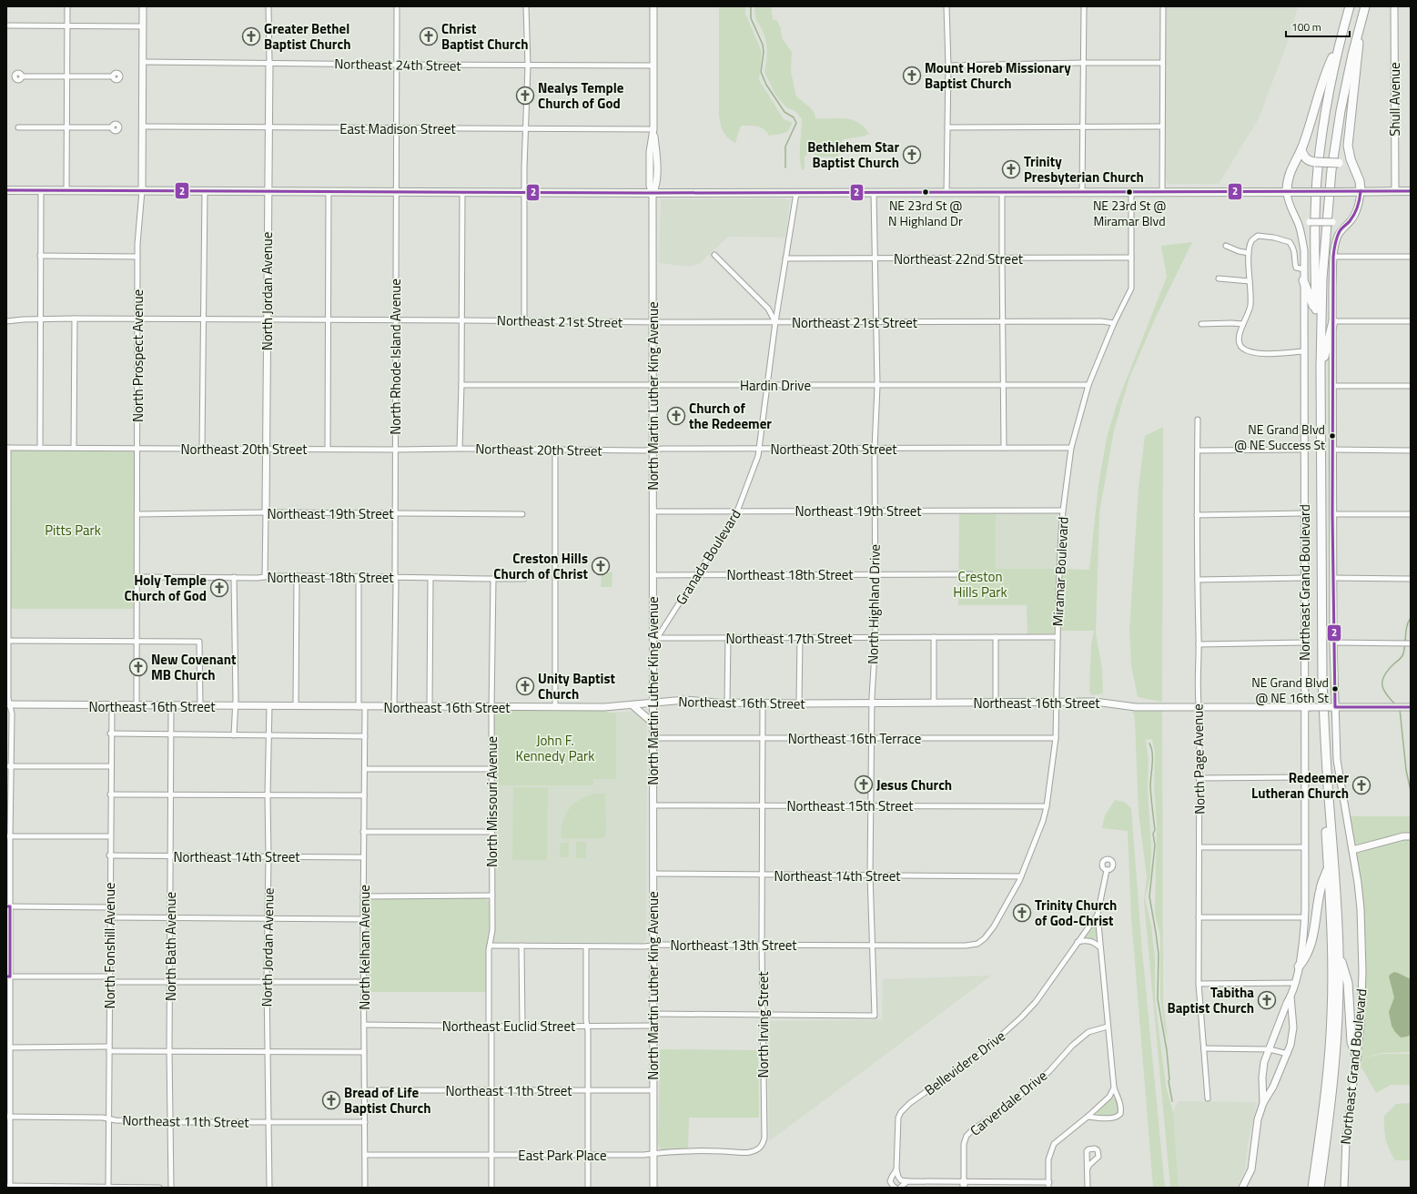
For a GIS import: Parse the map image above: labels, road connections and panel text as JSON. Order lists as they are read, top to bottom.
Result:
{
  "streets": {
    "main road": [
      "Shull Avenue",
      "North Jordan Avenue",
      "North Prospect Avenue",
      "North Martin Luther King Avenue",
      "Northeast Grand Boulevard",
      "Northeast 16th Street"
    ],
    "street": [
      "Northeast 24th Street",
      "East Madison Street",
      "Northeast 22nd Street",
      "Northeast 21st Street",
      "North Rhode Island Avenue",
      "Hardin Drive",
      "Northeast 20th Street",
      "Northeast 19th Street",
      "Granada Boulevard",
      "Miramar Boulevard",
      "Northeast 18th Street",
      "North Highland Drive",
      "Northeast 17th Street",
      "Northeast 16th Terrace",
      "North Page Avenue",
      "North Missouri Avenue",
      "Northeast 15th Street",
      "Northeast 14th Street",
      "Northeast 13th Street",
      "North Fonshill Avenue",
      "North Bath Avenue",
      "North Kelham Avenue",
      "North Irving Street",
      "Northeast Euclid Street",
      "Bellevidere Drive",
      "Northeast 11th Street",
      "Carverdale Drive",
      "East Park Place"
    ]
  },
  "crossings": [
    ["Northeast 24th Street", "North Jordan Avenue"],
    ["Northeast 24th Street", "North Prospect Avenue"],
    ["Northeast 24th Street", "North Rhode Island Avenue"],
    ["Northeast 24th Street", "North Martin Luther King Avenue"],
    ["East Madison Street", "North Jordan Avenue"],
    ["East Madison Street", "North Prospect Avenue"],
    ["East Madison Street", "North Rhode Island Avenue"],
    ["East Madison Street", "North Martin Luther King Avenue"],
    ["Northeast 22nd Street", "Granada Boulevard"],
    ["Northeast 22nd Street", "Miramar Boulevard"],
    ["Northeast 22nd Street", "North Highland Drive"],
    ["North Jordan Avenue", "Northeast 21st Street"],
    ["North Jordan Avenue", "Northeast 20th Street"],
    ["North Jordan Avenue", "Northeast 19th Street"],
    ["North Jordan Avenue", "Northeast 18th Street"],
    ["North Jordan Avenue", "Northeast 16th Street"],
    ["North Jordan Avenue", "Northeast 14th Street"],
    ["North Jordan Avenue", "Northeast 11th Street"],
    ["Northeast 21st Street", "North Prospect Avenue"],
    ["Northeast 21st Street", "North Rhode Island Avenue"],
    ["Northeast 21st Street", "North Martin Luther King Avenue"],
    ["Northeast 21st Street", "Granada Boulevard"],
    ["Northeast 21st Street", "Miramar Boulevard"],
    ["Northeast 21st Street", "North Highland Drive"],
    ["North Prospect Avenue", "Northeast 20th Street"],
    ["North Prospect Avenue", "Northeast 19th Street"],
    ["North Prospect Avenue", "Northeast 18th Street"],
    ["North Prospect Avenue", "Northeast 16th Street"],
    ["North Rhode Island Avenue", "Northeast 20th Street"],
    ["North Rhode Island Avenue", "Northeast 19th Street"],
    ["North Rhode Island Avenue", "Northeast 18th Street"],
    ["North Rhode Island Avenue", "Northeast 16th Street"],
    ["Hardin Drive", "North Martin Luther King Avenue"],
    ["Hardin Drive", "Granada Boulevard"],
    ["Hardin Drive", "Miramar Boulevard"],
    ["Hardin Drive", "North Highland Drive"],
    ["North Martin Luther King Avenue", "Northeast 20th Street"],
    ["North Martin Luther King Avenue", "Northeast 19th Street"],
    ["North Martin Luther King Avenue", "Granada Boulevard"],
    ["North Martin Luther King Avenue", "Northeast 18th Street"],
    ["North Martin Luther King Avenue", "Northeast 17th Street"],
    ["North Martin Luther King Avenue", "Northeast 16th Street"],
    ["North Martin Luther King Avenue", "Northeast 16th Terrace"],
    ["North Martin Luther King Avenue", "Northeast 15th Street"],
    ["North Martin Luther King Avenue", "Northeast 14th Street"],
    ["North Martin Luther King Avenue", "Northeast 13th Street"],
    ["North Martin Luther King Avenue", "Northeast Euclid Street"],
    ["North Martin Luther King Avenue", "Northeast 11th Street"],
    ["North Martin Luther King Avenue", "East Park Place"],
    ["Northeast 20th Street", "Granada Boulevard"],
    ["Northeast 20th Street", "Miramar Boulevard"],
    ["Northeast 20th Street", "North Highland Drive"],
    ["Northeast 19th Street", "Granada Boulevard"],
    ["Northeast 19th Street", "Miramar Boulevard"],
    ["Northeast 19th Street", "North Highland Drive"],
    ["Granada Boulevard", "Northeast 18th Street"],
    ["Granada Boulevard", "Northeast 17th Street"],
    ["Miramar Boulevard", "Northeast 17th Street"],
    ["Miramar Boulevard", "Northeast 16th Street"],
    ["Miramar Boulevard", "Northeast 16th Terrace"],
    ["Miramar Boulevard", "Northeast 15th Street"],
    ["Miramar Boulevard", "Northeast 14th Street"],
    ["Miramar Boulevard", "Northeast 13th Street"],
    ["Northeast 18th Street", "North Highland Drive"],
    ["Northeast 18th Street", "North Missouri Avenue"],
    ["Northeast 18th Street", "North Kelham Avenue"],
    ["Northeast Grand Boulevard", "Northeast 16th Street"],
    ["North Highland Drive", "Northeast 17th Street"],
    ["North Highland Drive", "Northeast 16th Street"],
    ["North Highland Drive", "Northeast 16th Terrace"],
    ["North Highland Drive", "Northeast 15th Street"],
    ["North Highland Drive", "Northeast 14th Street"],
    ["North Highland Drive", "Northeast 13th Street"],
    ["North Highland Drive", "North Irving Street"],
    ["Northeast 16th Street", "North Page Avenue"],
    ["Northeast 16th Street", "North Missouri Avenue"],
    ["Northeast 16th Street", "North Fonshill Avenue"],
    ["Northeast 16th Street", "North Bath Avenue"],
    ["Northeast 16th Street", "North Kelham Avenue"],
    ["Northeast 16th Street", "North Irving Street"],
    ["Northeast 16th Terrace", "North Irving Street"],
    ["North Missouri Avenue", "Northeast 13th Street"],
    ["North Missouri Avenue", "Northeast Euclid Street"],
    ["North Missouri Avenue", "Northeast 11th Street"],
    ["North Missouri Avenue", "East Park Place"],
    ["Northeast 15th Street", "North Irving Street"],
    ["Northeast 14th Street", "North Fonshill Avenue"],
    ["Northeast 14th Street", "North Bath Avenue"],
    ["Northeast 14th Street", "North Kelham Avenue"],
    ["Northeast 14th Street", "North Irving Street"],
    ["Northeast 13th Street", "North Irving Street"],
    ["North Fonshill Avenue", "Northeast 11th Street"],
    ["North Bath Avenue", "Northeast 11th Street"],
    ["North Kelham Avenue", "Northeast Euclid Street"],
    ["North Kelham Avenue", "Northeast 11th Street"],
    ["North Kelham Avenue", "East Park Place"],
    ["North Irving Street", "East Park Place"]
  ],
  "parks": ["Pitts Park", "Creston Hills Park", "John F. Kennedy Park"],
  "places": {
    "church": [
      "Greater Bethel Baptist Church",
      "Christ Baptist Church",
      "Mount Horeb Missionary Baptist Church",
      "Nealys Temple Church of God",
      "Bethlehem Star Baptist Church",
      "Trinity Presbyterian Church",
      "Church of the Redeemer",
      "Creston Hills Church of Christ",
      "Holy Temple Church of God",
      "New Covenant MB Church",
      "Unity Baptist Church",
      "Jesus Church",
      "Redeemer Lutheran Church",
      "Trinity Church of God-Christ",
      "Tabitha Baptist Church",
      "Bread of Life Baptist Church"
    ],
    "other": [
      "NE 23rd St @ N Highland Dr",
      "NE 23rd St @ Miramar Blvd",
      "NE Grand Blvd @ NE Success St",
      "NE Grand Blvd @ NE 16th St"
    ]
  },
  "lines": ["transit line 2"],
  "scale_bar": "100 m"
}
